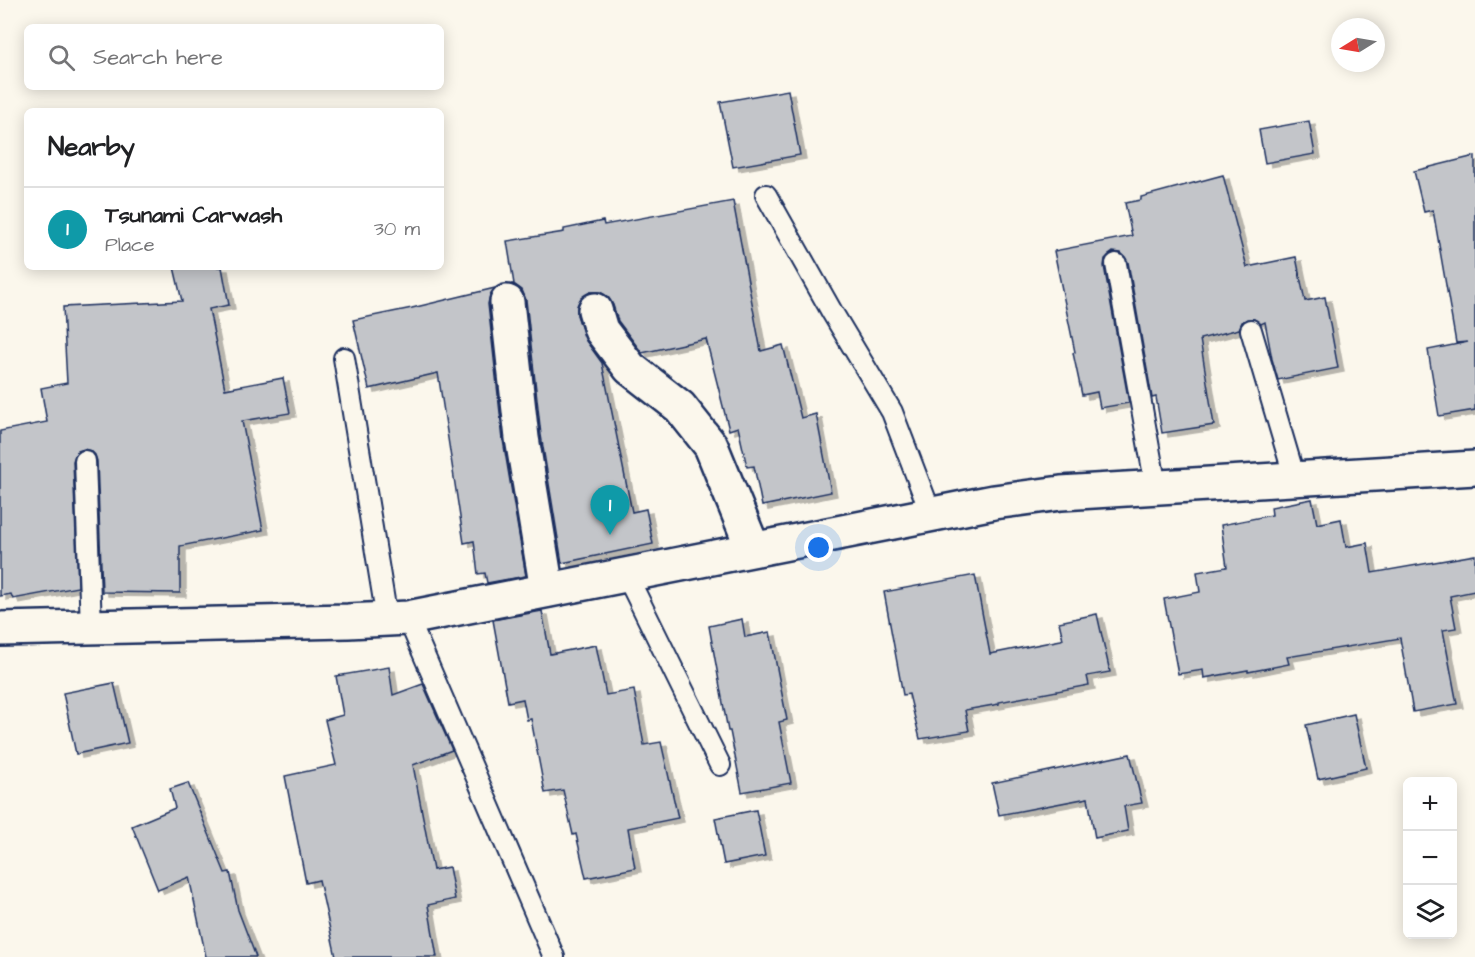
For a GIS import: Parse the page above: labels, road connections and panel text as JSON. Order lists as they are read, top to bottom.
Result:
{
  "north": "left",
  "page": {
    "search": "Search here",
    "heading": "Nearby",
    "list": [
      {
        "mark": "1",
        "name": "Tsunami Carwash",
        "note": "Place",
        "value": "30 m"
      }
    ],
    "pins": "1",
    "map_buttons": ["+", "−"]
  }
}
